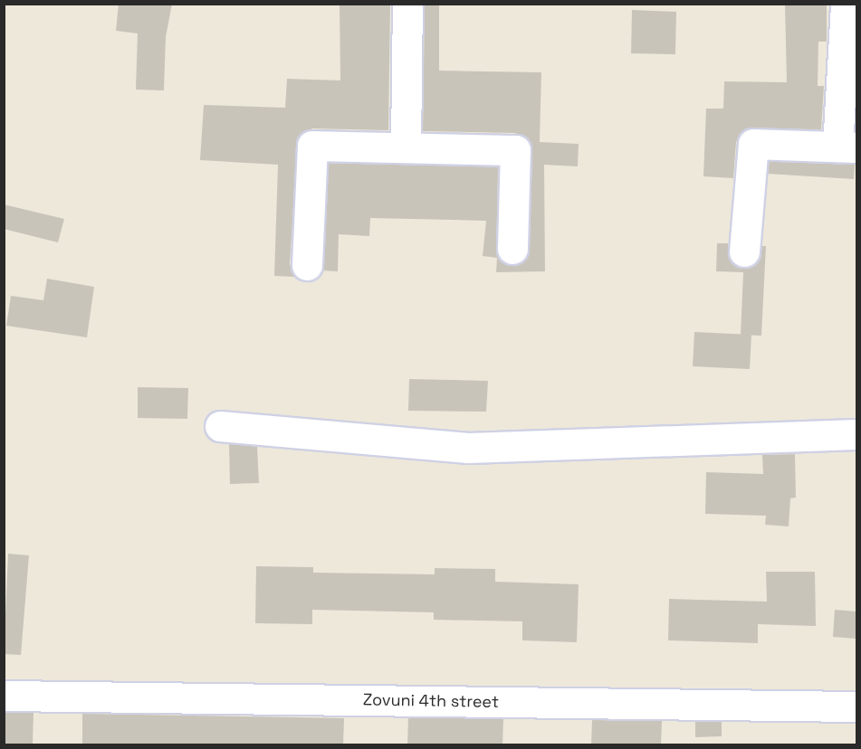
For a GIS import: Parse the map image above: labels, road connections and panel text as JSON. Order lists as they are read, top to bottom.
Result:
{
  "streets": {
    "street": ["Zovuni 4th street"]
  }
}
